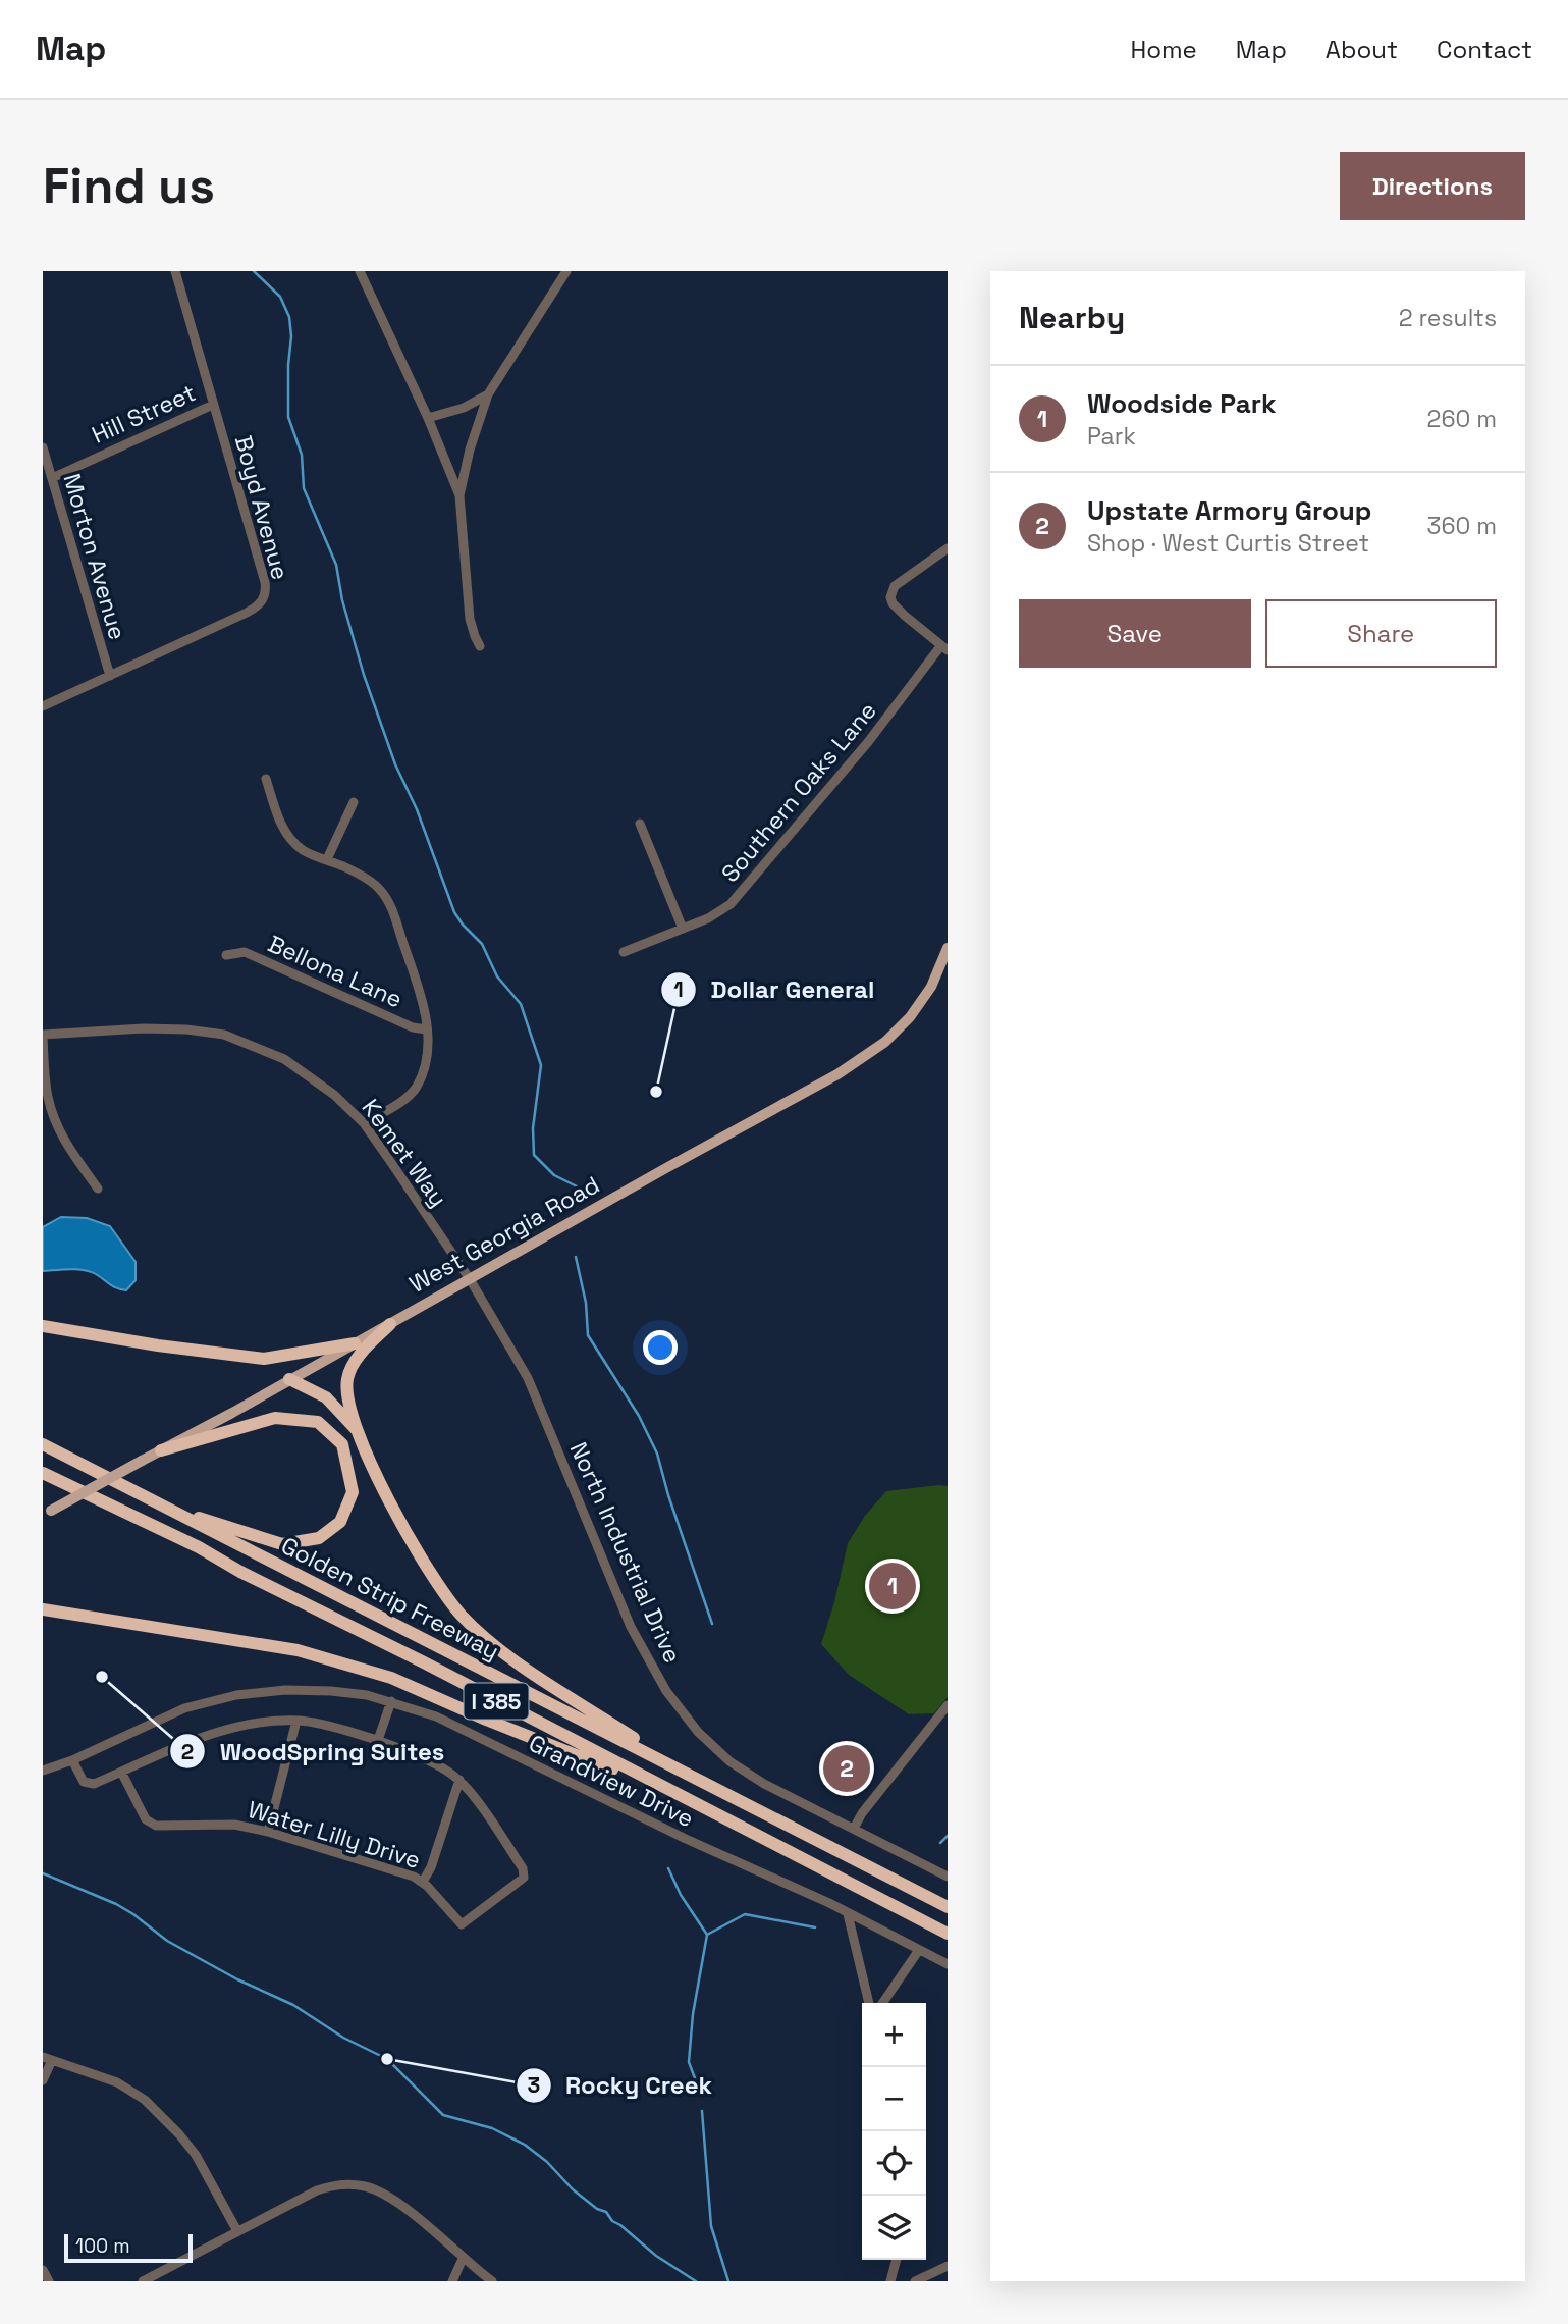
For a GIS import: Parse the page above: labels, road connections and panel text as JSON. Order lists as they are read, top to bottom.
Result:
{
  "streets": {
    "highway": ["Golden Strip Freeway", "I 385"],
    "main road": ["West Georgia Road"],
    "street": [
      "Hill Street",
      "Boyd Avenue",
      "Morton Avenue",
      "Southern Oaks Lane",
      "Bellona Lane",
      "Kemet Way",
      "North Industrial Drive",
      "Grandview Drive",
      "Water Lilly Drive"
    ]
  },
  "crossings": [
    ["Hill Street", "Boyd Avenue"],
    ["Hill Street", "Morton Avenue"],
    ["Boyd Avenue", "Morton Avenue"],
    ["Kemet Way", "West Georgia Road"],
    ["Kemet Way", "North Industrial Drive"],
    ["West Georgia Road", "North Industrial Drive"],
    ["Grandview Drive", "Water Lilly Drive"]
  ],
  "places": ["Dollar General", "WoodSpring Suites", "Rocky Creek"],
  "scale_bar": "100 m",
  "page": {
    "header": "Map",
    "nav": [
      "Home",
      "Map",
      "About",
      "Contact"
    ],
    "buttons": [
      "Directions",
      ["Save", "Share"]
    ],
    "title": "Find us",
    "heading": ["Nearby", "2 results"],
    "list": [
      {
        "mark": "1",
        "name": "Woodside Park",
        "note": "Park",
        "value": "260 m"
      },
      {
        "mark": "2",
        "name": "Upstate Armory Group",
        "note": "Shop · West Curtis Street",
        "value": "360 m"
      }
    ],
    "pins": ["1", "2"],
    "map_buttons": ["+", "−"],
    "scale": "100 m"
  }
}
